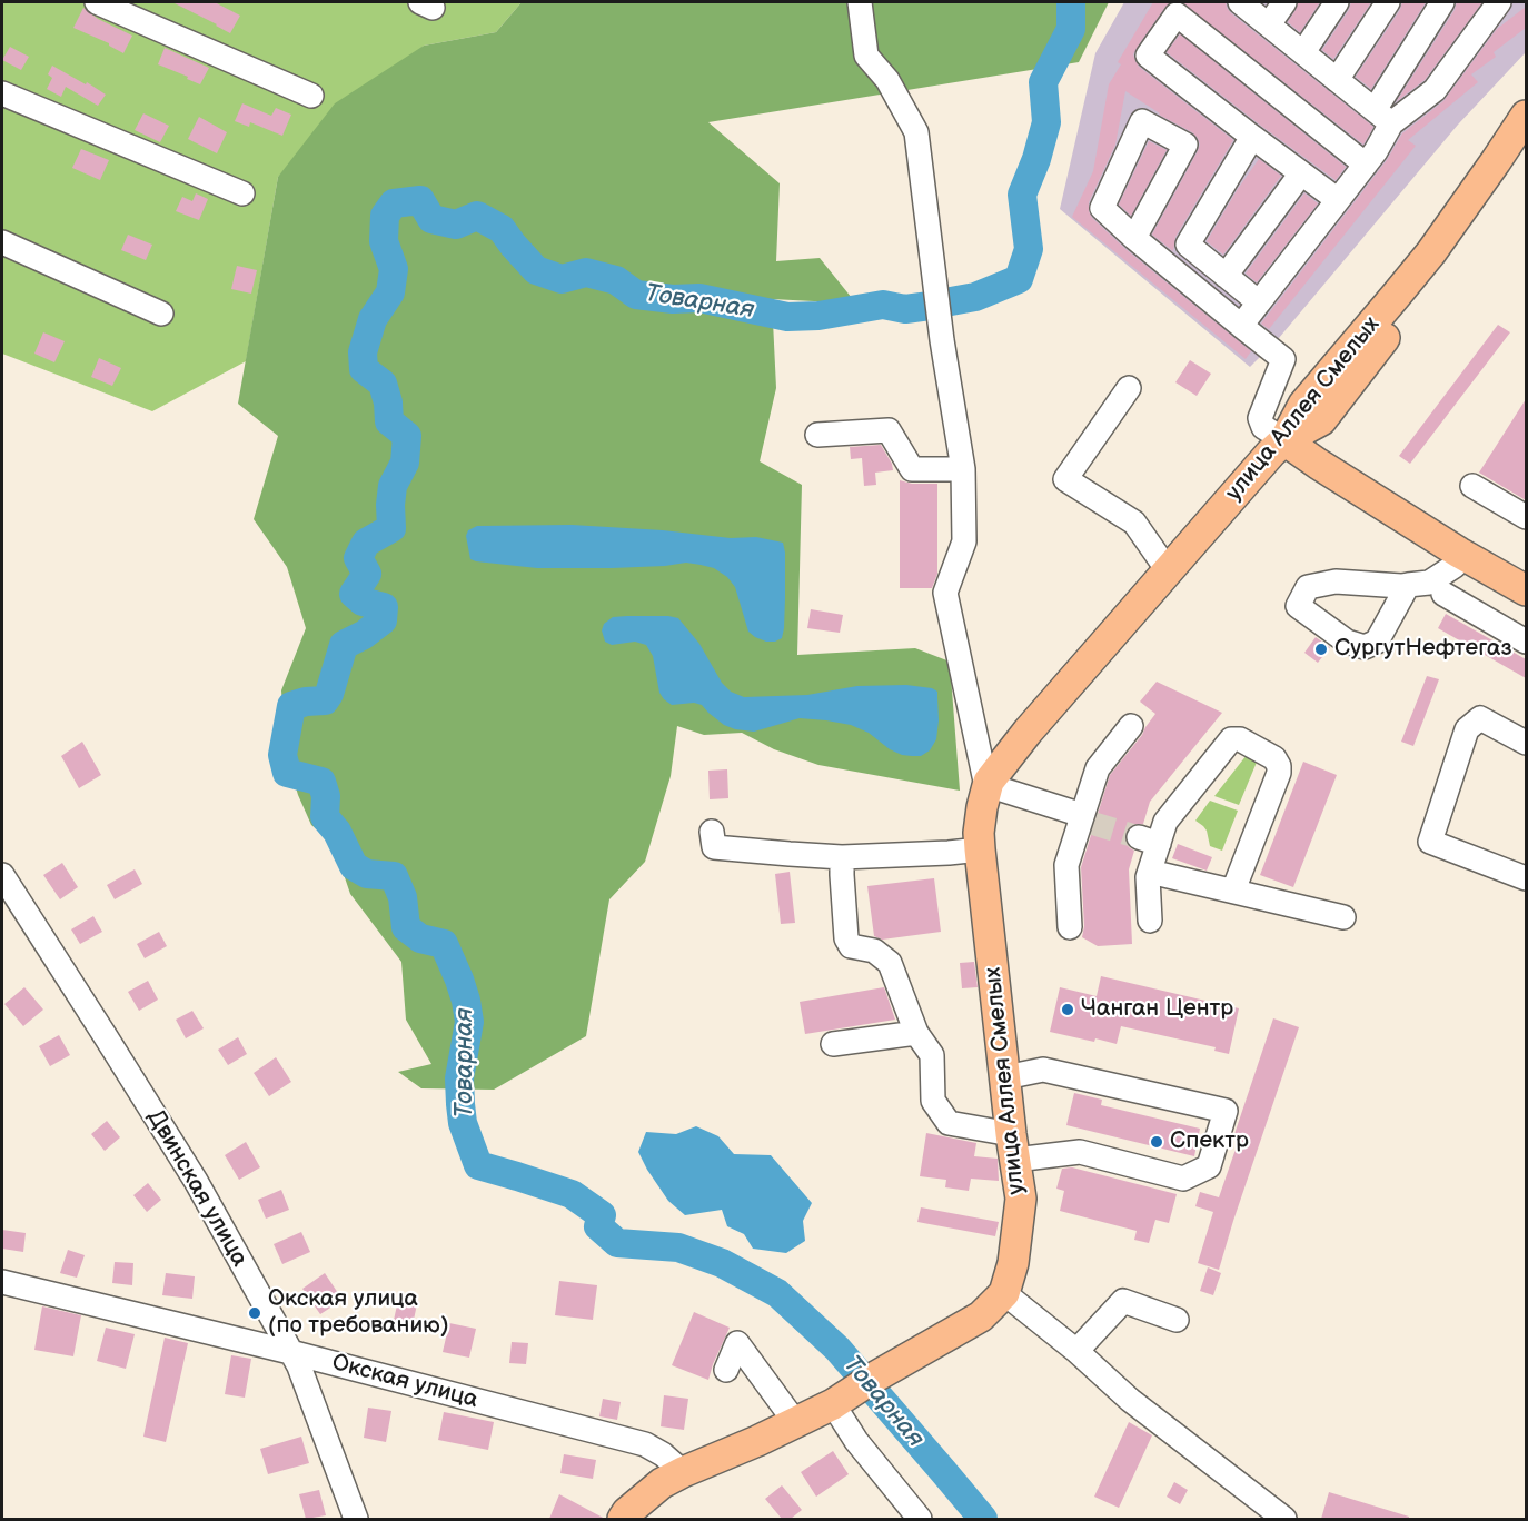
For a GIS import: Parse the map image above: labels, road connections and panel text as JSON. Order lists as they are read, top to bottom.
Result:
{
  "streets": {
    "main road": ["улица Аллея Смелых"],
    "street": ["Двинская улица", "Окская улица"]
  },
  "crossings": [
    ["улица Аллея Смелых", "Окская улица"],
    ["Двинская улица", "Окская улица"]
  ],
  "water": ["Товарная"],
  "places": [
    "СургутНефтегаз",
    "Чанган Центр",
    "Спектр",
    "Окская улица (по требованию)"
  ]
}
